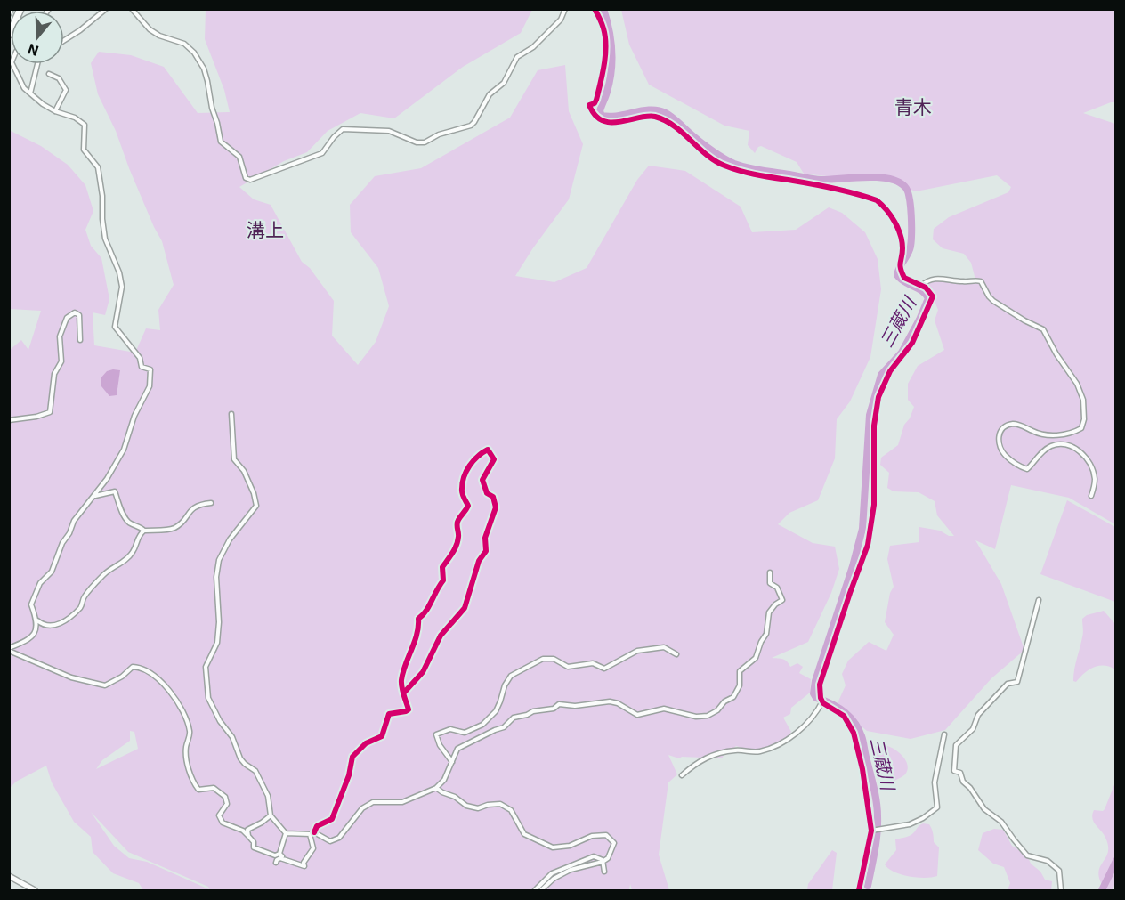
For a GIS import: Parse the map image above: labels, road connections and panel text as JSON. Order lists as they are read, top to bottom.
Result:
{
  "districts": ["青木", "溝上"],
  "water": ["三蔵川"],
  "north": "bottom"
}
